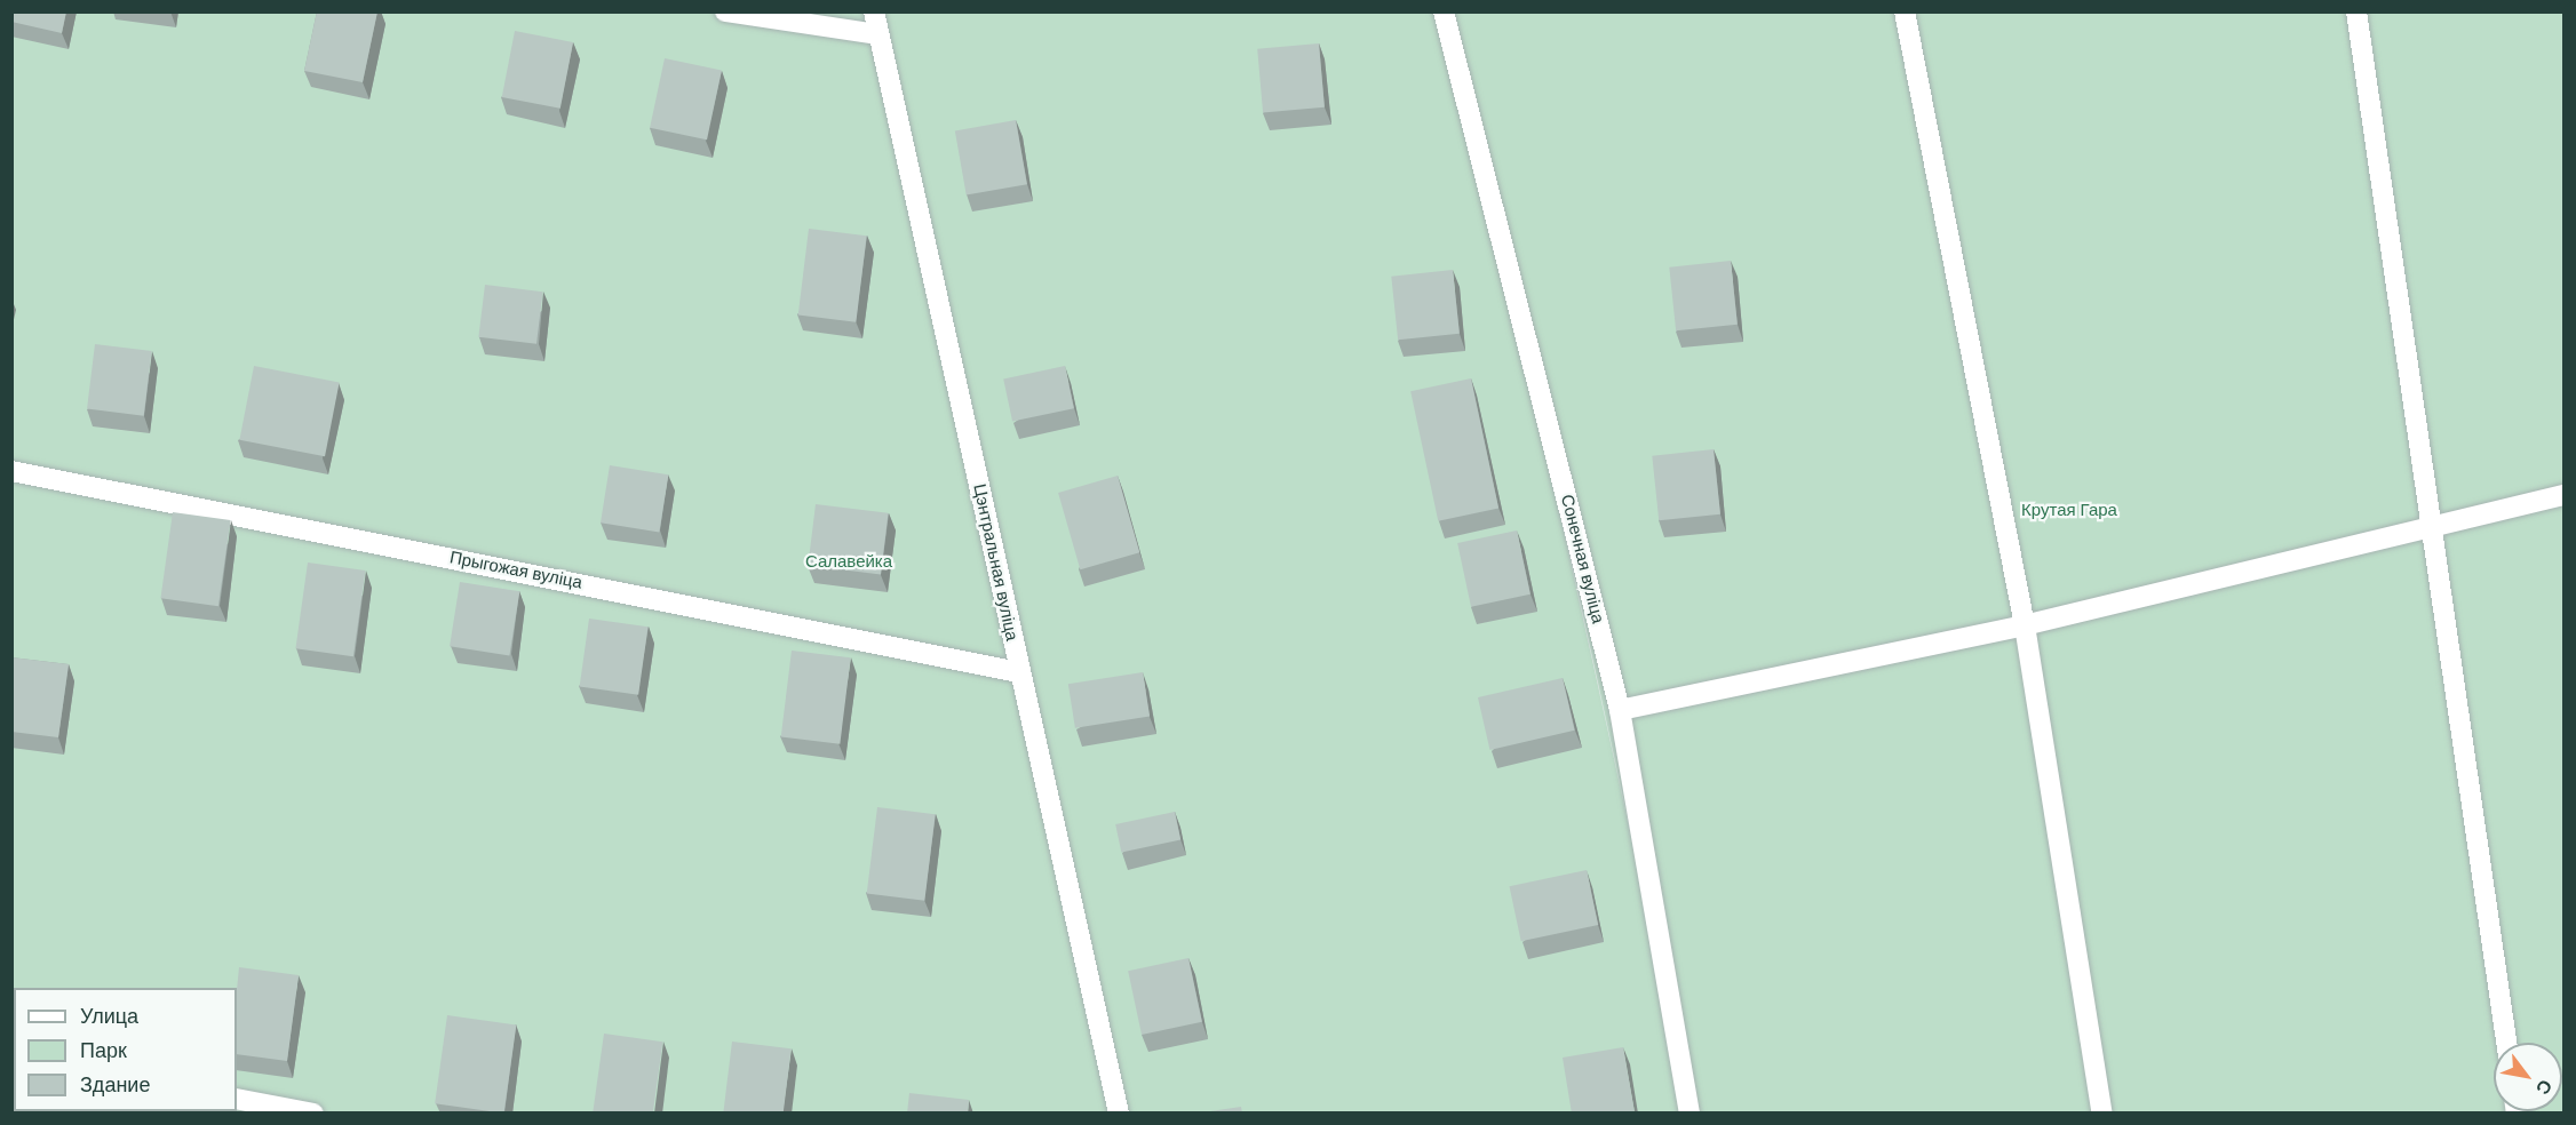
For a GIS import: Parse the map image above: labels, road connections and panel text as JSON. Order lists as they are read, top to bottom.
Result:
{
  "streets": {
    "street": ["Сонечная вуліца", "Цэнтральная вуліца", "Прыгожая вуліца"]
  },
  "crossings": [
    ["Цэнтральная вуліца", "Прыгожая вуліца"]
  ],
  "parks": ["Крутая Гара", "Салавейка"],
  "legend": ["Улица", "Парк", "Здание"],
  "north": "bottom right"
}
